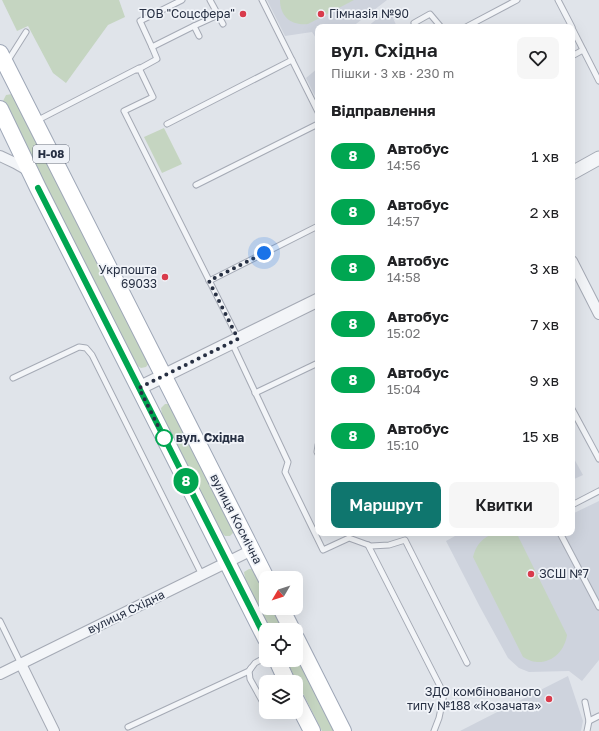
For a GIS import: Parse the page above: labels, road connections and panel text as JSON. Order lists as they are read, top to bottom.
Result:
{
  "streets": {
    "main road": ["Н-08", "вулиця Космічна"],
    "street": ["вулиця Східна"]
  },
  "crossings": [
    ["Н-08", "вулиця Східна"],
    ["вулиця Космічна", "вулиця Східна"]
  ],
  "places": [
    "ТОВ \"Соцсфера\"",
    "Гімназія №90",
    "Укрпошта 69033",
    "вул. Східна",
    "ЗСШ №7",
    "ЗДО комбінованого типу №188 «Козачата»"
  ],
  "lines": ["bus line 8"],
  "north": "bottom left",
  "page": {
    "on_map": "8",
    "heading": [
      ["вул. Східна", "Пішки · 3 хв · 230 m"],
      "Відправлення"
    ],
    "list": [
      {
        "mark": "8",
        "name": "Автобус",
        "note": "14:56",
        "value": "1 хв"
      },
      {
        "mark": "8",
        "name": "Автобус",
        "note": "14:57",
        "value": "2 хв"
      },
      {
        "mark": "8",
        "name": "Автобус",
        "note": "14:58",
        "value": "3 хв"
      },
      {
        "mark": "8",
        "name": "Автобус",
        "note": "15:02",
        "value": "7 хв"
      },
      {
        "mark": "8",
        "name": "Автобус",
        "note": "15:04",
        "value": "9 хв"
      },
      {
        "mark": "8",
        "name": "Автобус",
        "note": "15:10",
        "value": "15 хв"
      }
    ],
    "buttons": ["Маршрут", "Квитки"]
  }
}
